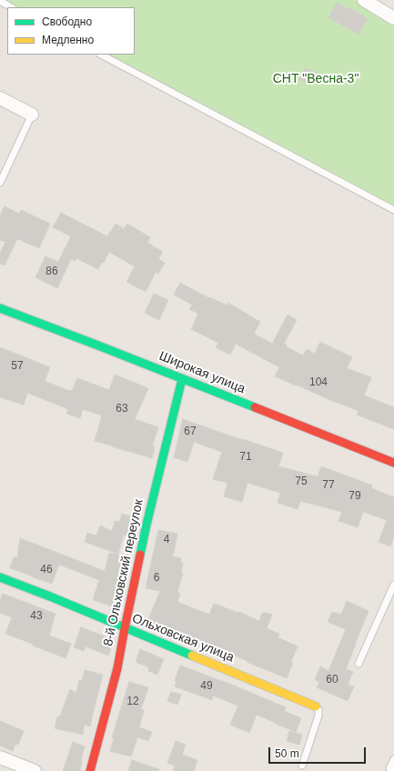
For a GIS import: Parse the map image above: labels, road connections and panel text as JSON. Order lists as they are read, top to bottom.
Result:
{
  "streets": {
    "street": ["Широкая улица", "8-й Ольховский переулок", "Ольховская улица"]
  },
  "crossings": [
    ["Широкая улица", "8-й Ольховский переулок"],
    ["8-й Ольховский переулок", "Ольховская улица"]
  ],
  "parks": ["СНТ \"Весна-3\""],
  "house_numbers": [
    "86",
    "57",
    "104",
    "63",
    "67",
    "71",
    "75",
    "77",
    "79",
    "4",
    "46",
    "6",
    "43",
    "60",
    "49",
    "12"
  ],
  "legend": ["Свободно", "Медленно"],
  "scale_bar": "50 m"
}
